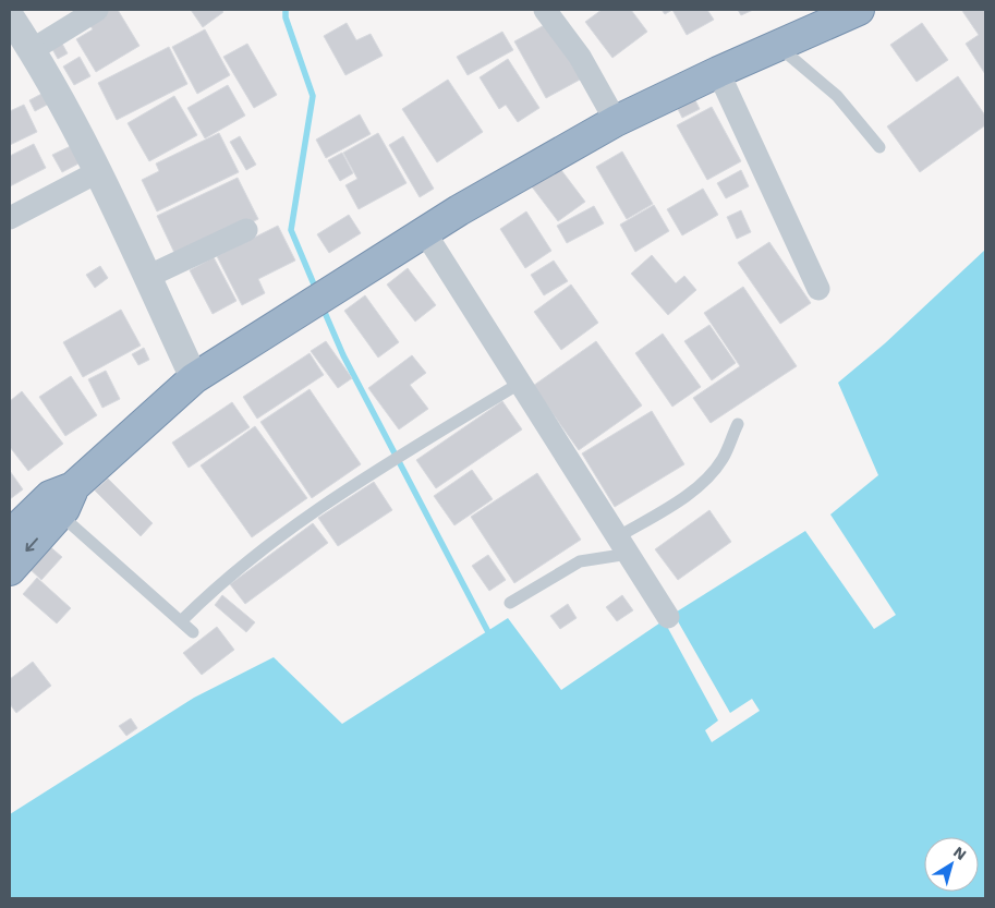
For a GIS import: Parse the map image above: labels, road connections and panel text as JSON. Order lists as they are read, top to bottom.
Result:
{
  "north": "top right"
}
